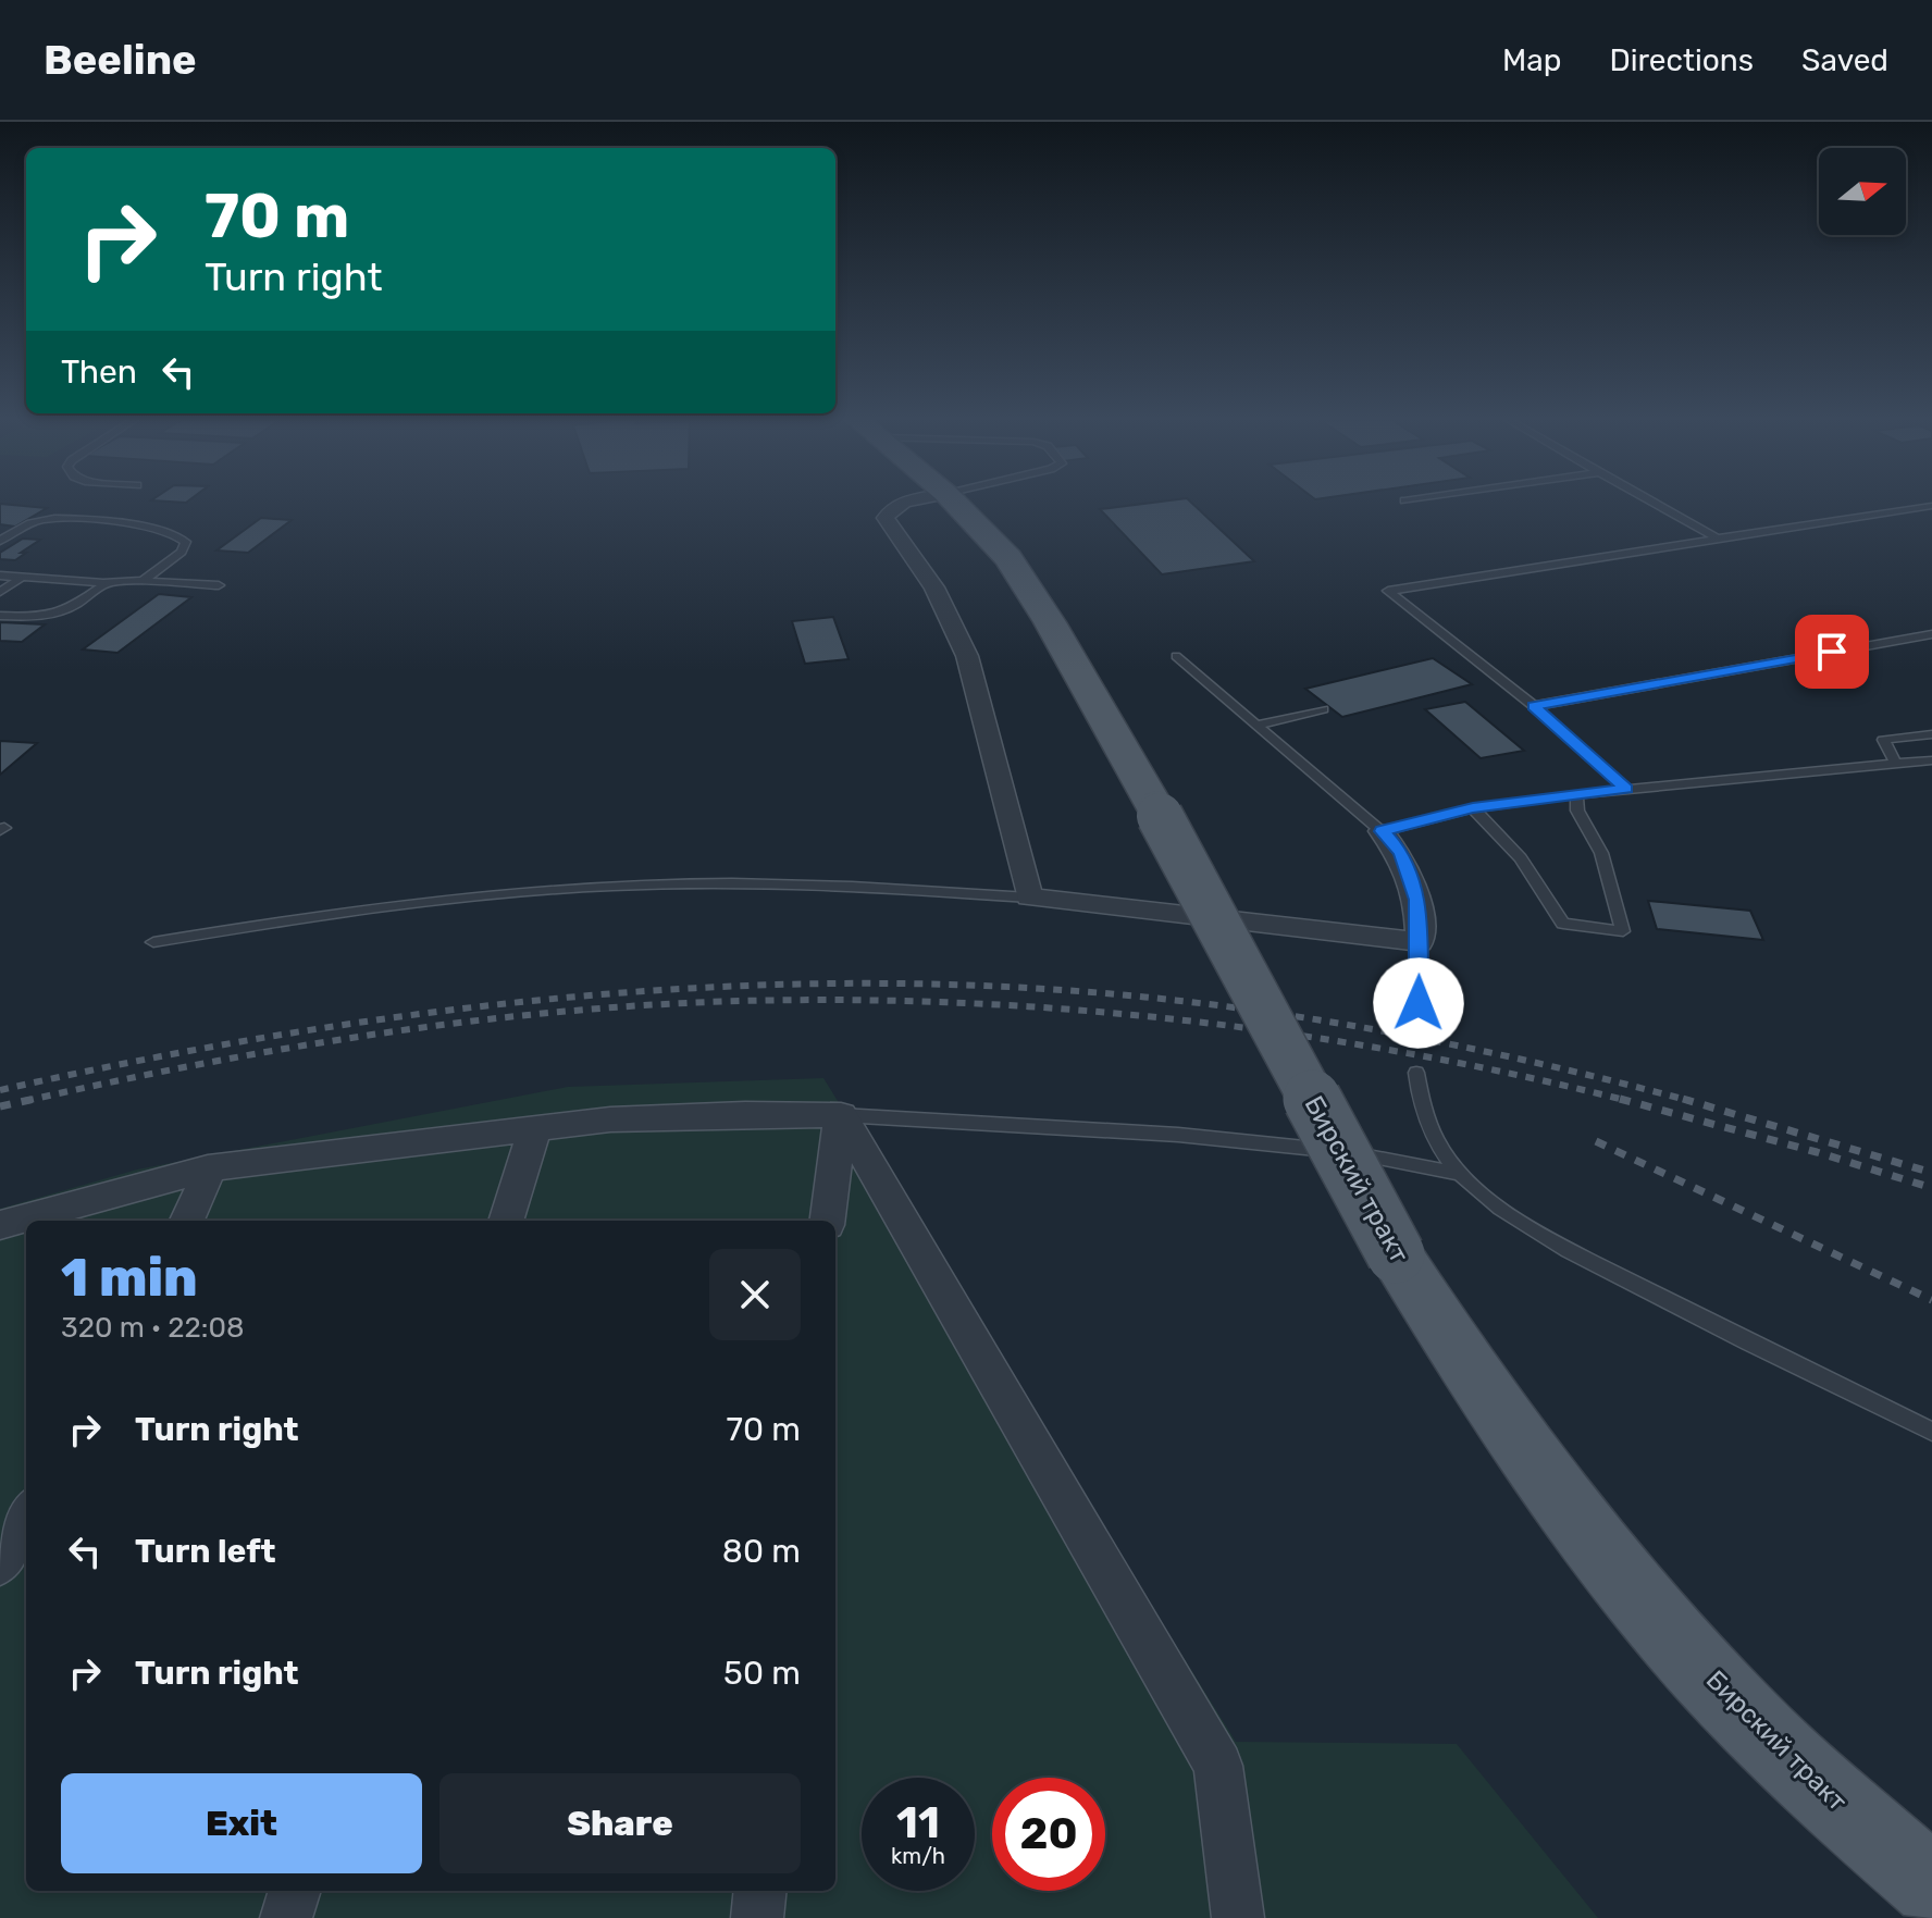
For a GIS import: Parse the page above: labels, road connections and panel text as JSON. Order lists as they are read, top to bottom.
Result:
{
  "streets": {
    "main road": ["Бирский тракт"]
  },
  "north": "right",
  "page": {
    "header": "Beeline",
    "nav": ["Map", "Directions", "Saved"],
    "turn": ["70 m", "Turn right"],
    "then": "Then",
    "heading": ["1 min", "320 m · 22:08"],
    "list": [
      {
        "name": "Turn right",
        "value": "70 m"
      },
      {
        "name": "Turn left",
        "value": "80 m"
      },
      {
        "name": "Turn right",
        "value": "50 m"
      }
    ],
    "buttons": ["Exit", "Share"],
    "speed": "11 km/h",
    "limit": "20"
  }
}
